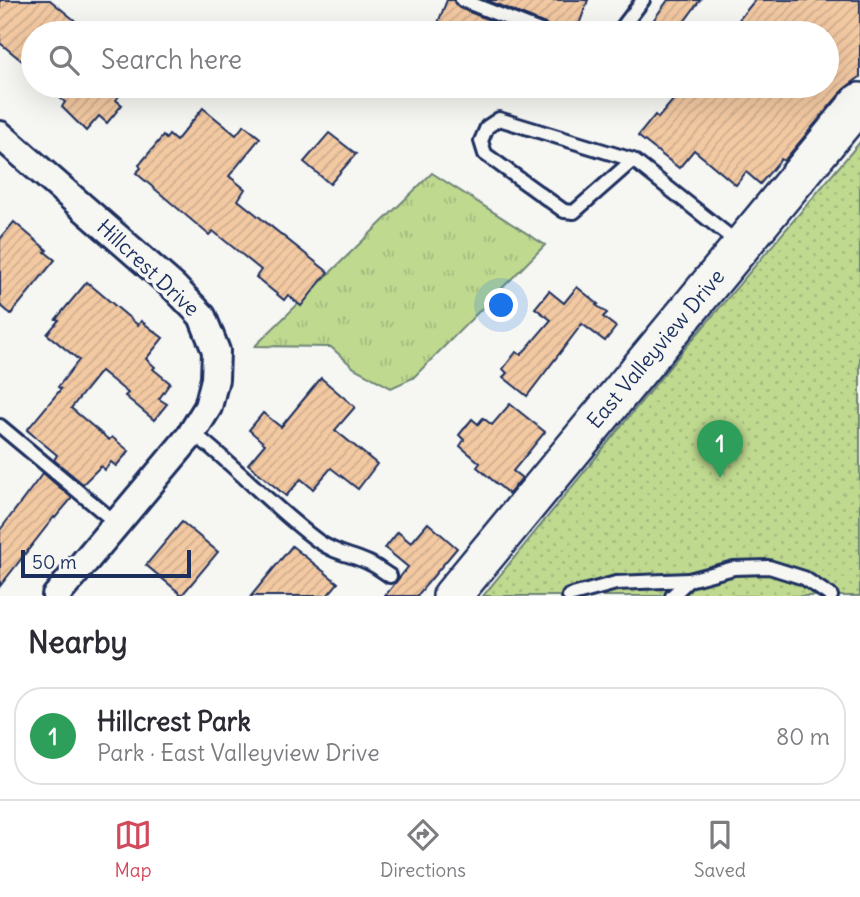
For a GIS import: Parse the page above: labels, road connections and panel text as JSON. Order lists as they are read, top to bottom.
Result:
{
  "streets": {
    "street": ["Hillcrest Drive", "East Valleyview Drive"]
  },
  "scale_bar": "50 m",
  "page": {
    "search": "Search here",
    "pins": "1",
    "scale": "50 m",
    "heading": "Nearby",
    "list": [
      {
        "mark": "1",
        "name": "Hillcrest Park",
        "note": "Park · East Valleyview Drive",
        "value": "80 m"
      }
    ],
    "nav": ["Map", "Directions", "Saved"]
  }
}
